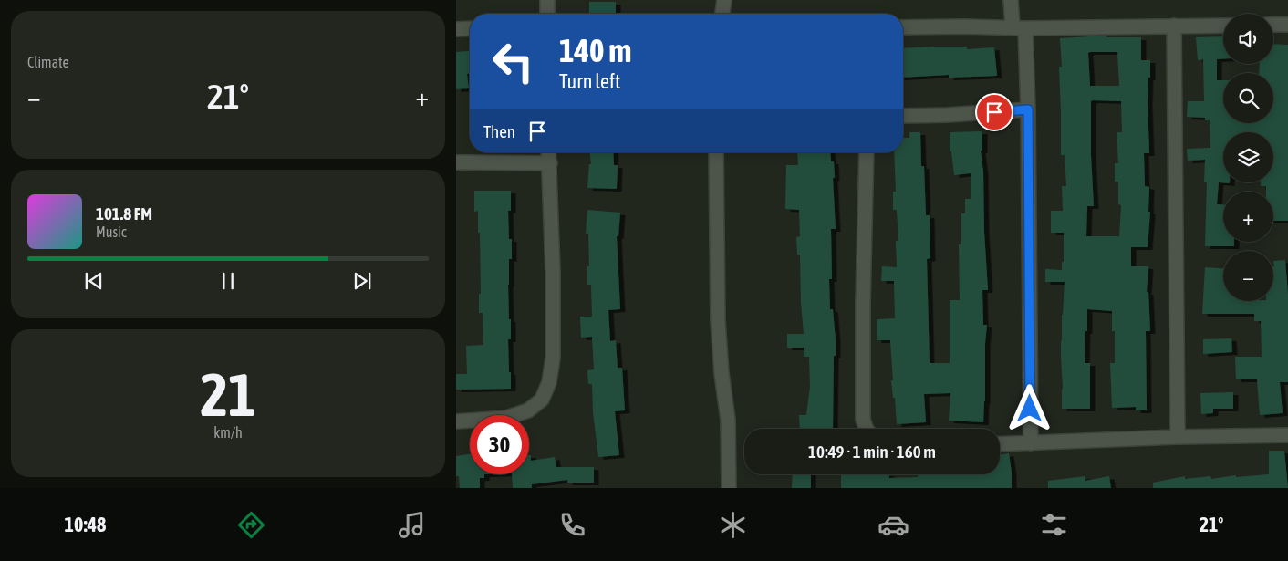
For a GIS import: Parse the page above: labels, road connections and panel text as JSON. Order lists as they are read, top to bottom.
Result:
{
  "page": {
    "tile": [
      "Climate",
      ["21", "km/h"]
    ],
    "map_buttons": ["+", "−"],
    "turn": ["140 m", "Turn left"],
    "heat": ["−", "21°", "+"],
    "then": "Then",
    "song": ["101.8 FM", "Music"],
    "limit": "30",
    "trip": "10:49 · 1 min · 160 m",
    "tabs": ["10:48", "21°"]
  }
}
